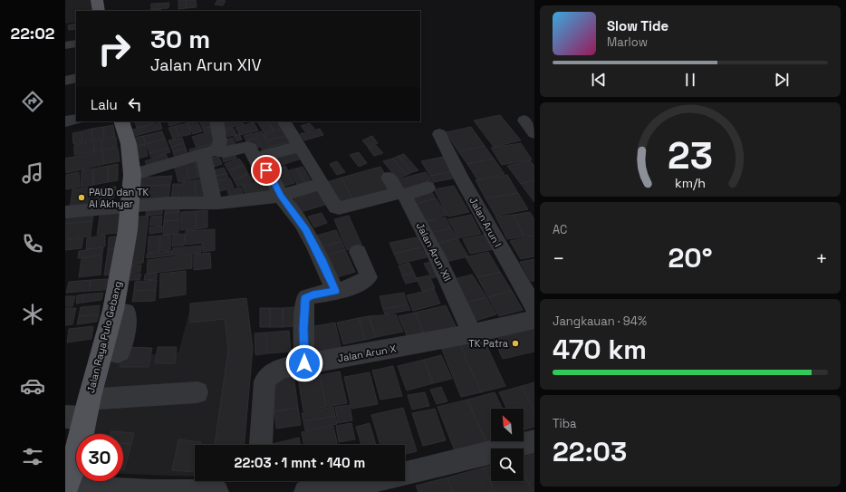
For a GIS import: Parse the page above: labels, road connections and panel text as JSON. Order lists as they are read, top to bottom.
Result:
{
  "streets": {
    "main road": ["Jalan Raya Pulo Gebang"],
    "street": ["Jalan Arun I", "Jalan Arun XII", "Jalan Arun X"]
  },
  "crossings": [
    ["Jalan Arun XII", "Jalan Arun X"]
  ],
  "places": ["PAUD dan TK Al Akhyar", "TK Patra"],
  "north": "top left",
  "page": {
    "tabs": "22:02",
    "turn": ["30 m", "Jalan Arun XIV"],
    "song": ["Slow Tide", "Marlow"],
    "then": "Lalu",
    "tile": [
      "AC",
      ["Jangkauan · 94%", "470 km"],
      ["Tiba", "22:03"]
    ],
    "heat": ["−", "20°", "+"],
    "limit": "30",
    "trip": "22:03 · 1 mnt · 140 m",
    "gauge": ["23", "km/h"]
  }
}
